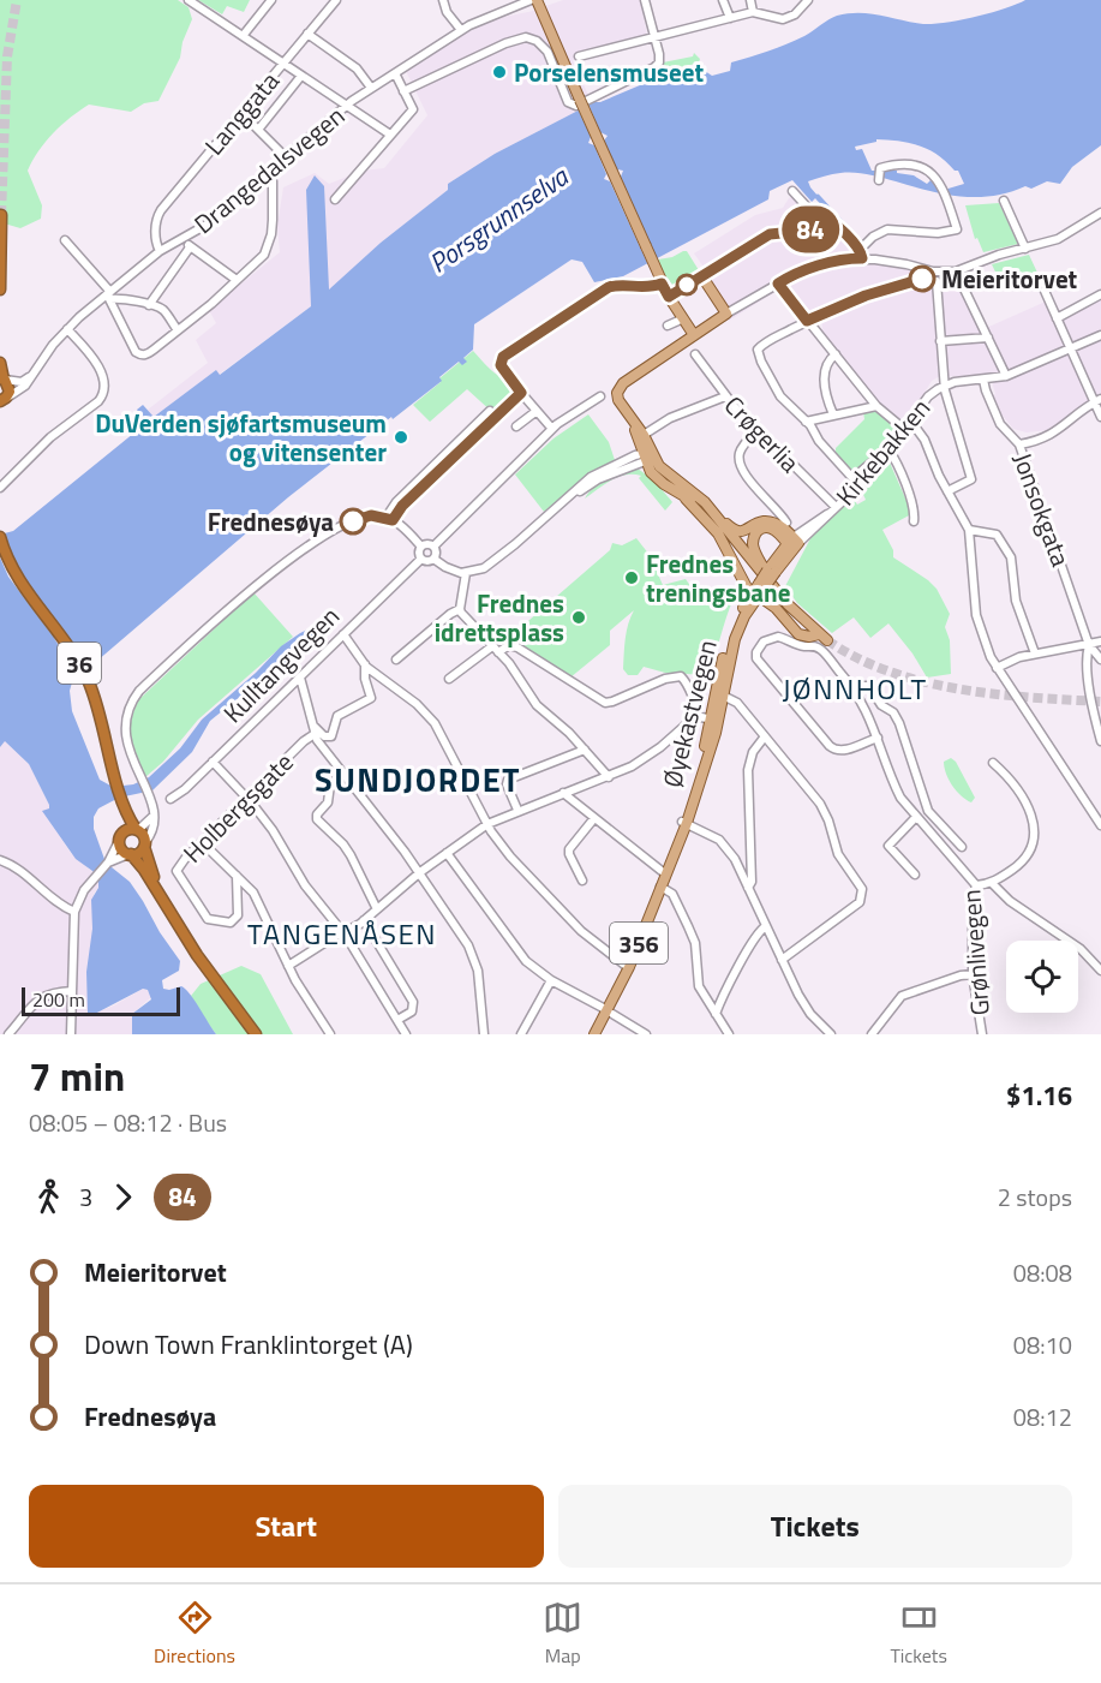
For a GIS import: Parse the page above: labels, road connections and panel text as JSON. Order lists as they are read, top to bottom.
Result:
{
  "streets": {
    "highway": ["36"],
    "main road": ["Øyekastvegen", "356"],
    "street": [
      "Langgata",
      "Drangedalsvegen",
      "Crøgerlia",
      "Kirkebakken",
      "Jonsokgata",
      "Kulltangvegen",
      "Holbergsgate",
      "Grønlivegen"
    ]
  },
  "crossings": [
    ["Langgata", "Drangedalsvegen"],
    ["Crøgerlia", "Kirkebakken"],
    ["Kirkebakken", "356"],
    ["Øyekastvegen", "356"]
  ],
  "districts": ["JØNNHOLT", "SUNDJORDET", "TANGENÅSEN"],
  "water": ["Porsgrunnselva"],
  "places": [
    "Porselensmuseet",
    "Meieritorvet",
    "DuVerden sjøfartsmuseum og vitensenter",
    "Frednesøya",
    "Frednes treningsbane",
    "Frednes idrettsplass"
  ],
  "lines": ["bus line 84"],
  "scale_bar": "200 m",
  "page": {
    "on_map": "84",
    "scale": "200 m",
    "heading": ["7 min", "08:05 – 08:12 · Bus", "$1.16"],
    "legs": ["3", "84", "2 stops"],
    "list": [
      {
        "name": "Meieritorvet",
        "value": "08:08"
      },
      {
        "name": "Down Town Franklintorget (A)",
        "value": "08:10"
      },
      {
        "name": "Frednesøya",
        "value": "08:12"
      }
    ],
    "buttons": ["Start", "Tickets"],
    "tabs": ["Directions", "Map", "Tickets"]
  }
}
